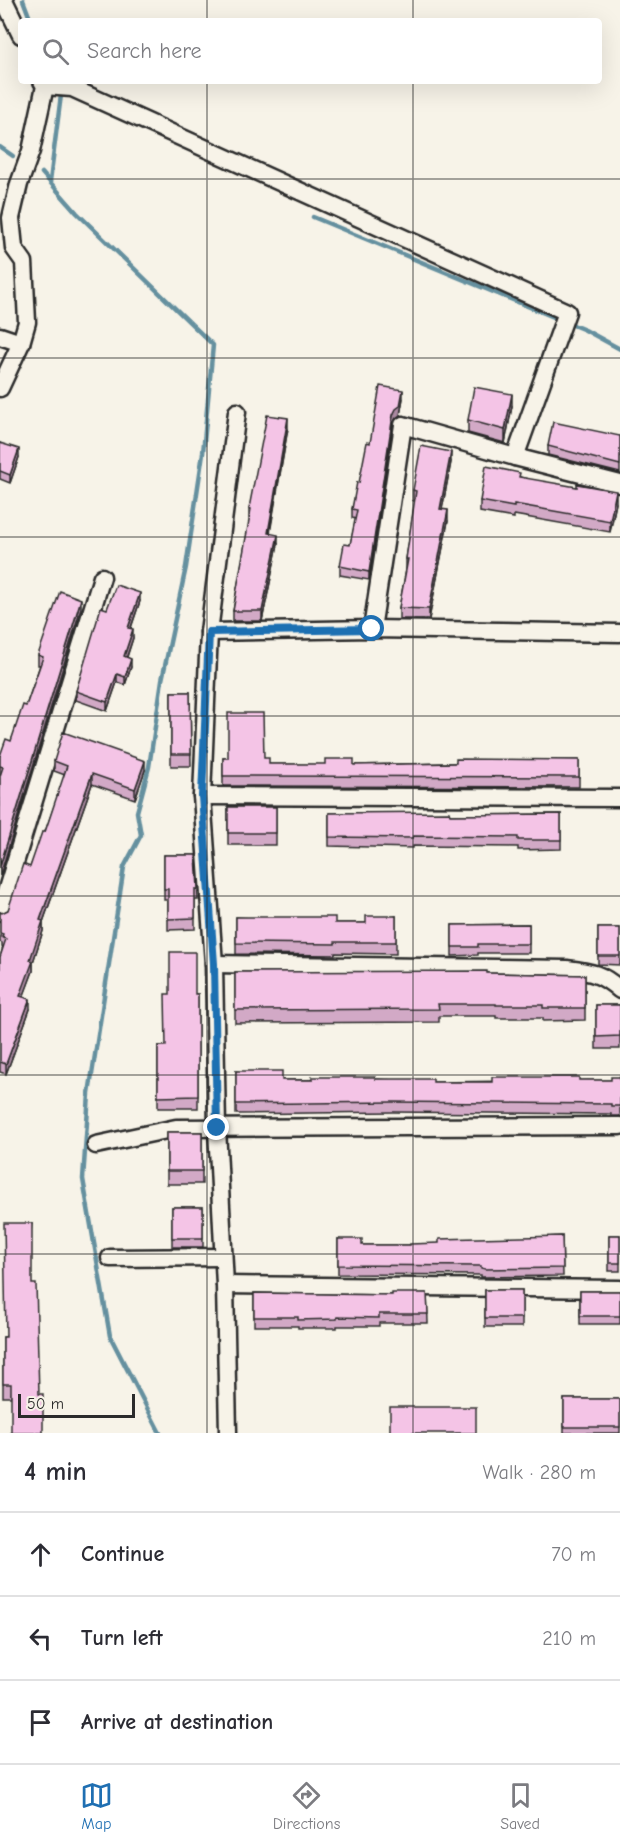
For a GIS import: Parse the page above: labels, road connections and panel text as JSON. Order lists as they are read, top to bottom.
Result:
{
  "scale_bar": "50 m",
  "page": {
    "search": "Search here",
    "scale": "50 m",
    "heading": ["4 min", "Walk · 280 m"],
    "list": [
      ["Continue", "70 m"],
      ["Turn left", "210 m"],
      "Arrive at destination"
    ],
    "nav": ["Map", "Directions", "Saved"]
  }
}
